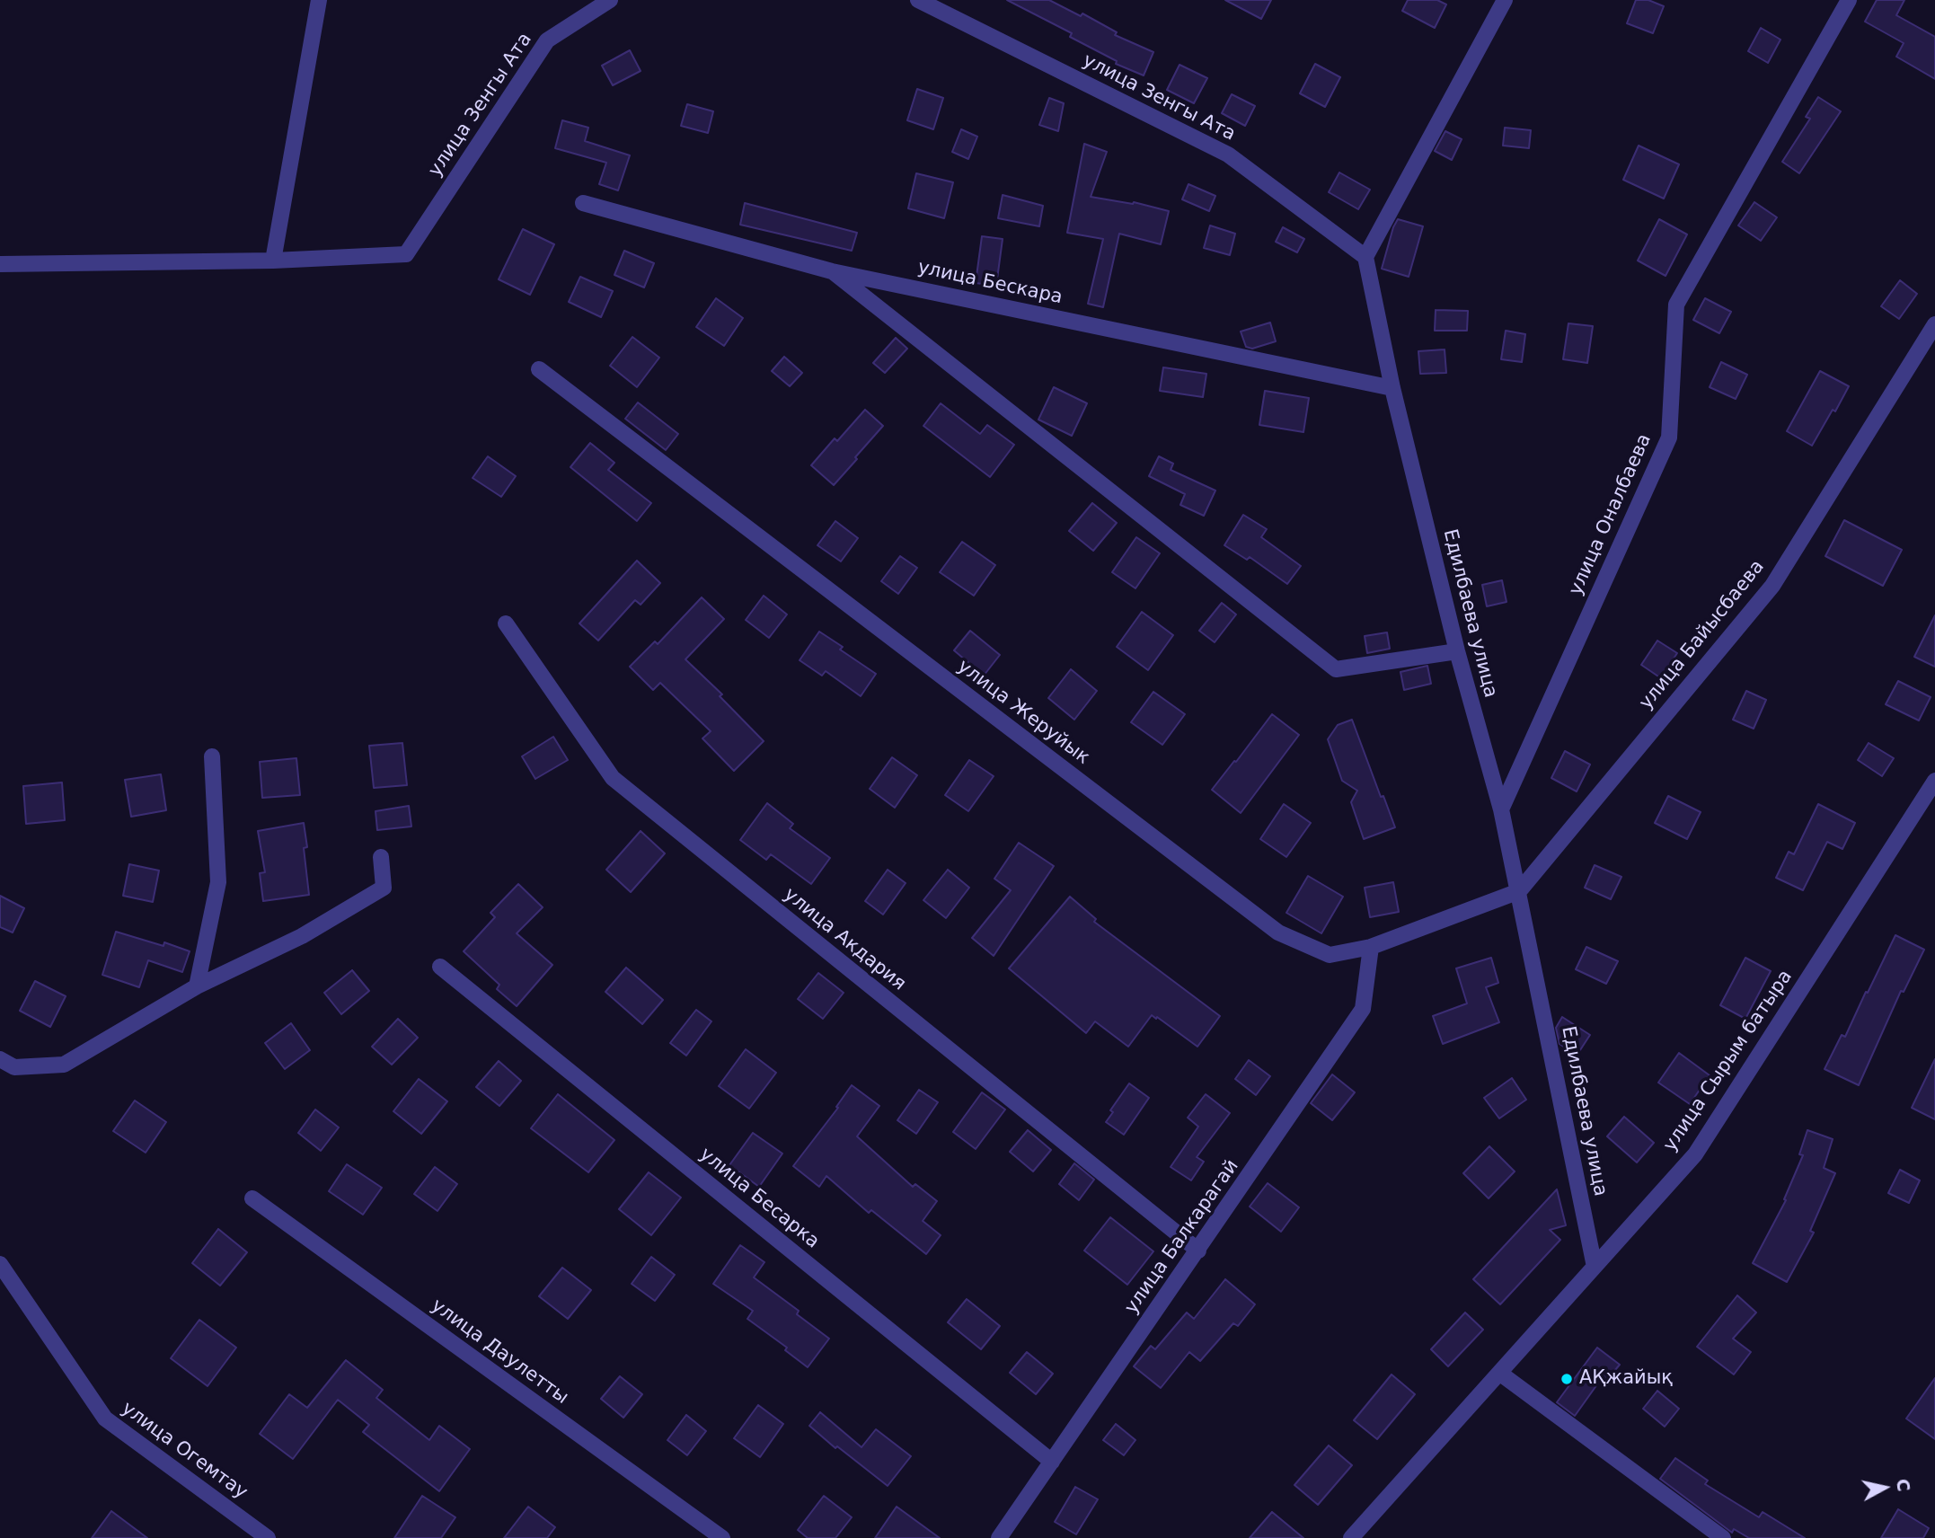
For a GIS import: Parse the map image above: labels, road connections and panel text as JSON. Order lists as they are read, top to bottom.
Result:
{
  "streets": {
    "street": [
      "улица Зенгы Ата",
      "улица Бескара",
      "улица Оналбаева",
      "Едилбаева улица",
      "улица Байысбаева",
      "улица Жеруйык",
      "улица Акдария",
      "улица Сырым батыра",
      "улица Бесарка",
      "улица Балкарагай",
      "улица Даулетты",
      "улица Огемтау"
    ]
  },
  "crossings": [
    ["улица Зенгы Ата", "Едилбаева улица"],
    ["улица Бескара", "Едилбаева улица"],
    ["улица Оналбаева", "Едилбаева улица"],
    ["Едилбаева улица", "улица Байысбаева"],
    ["Едилбаева улица", "улица Жеруйык"],
    ["Едилбаева улица", "улица Сырым батыра"],
    ["улица Байысбаева", "улица Жеруйык"],
    ["улица Жеруйык", "улица Балкарагай"],
    ["улица Акдария", "улица Балкарагай"],
    ["улица Бесарка", "улица Балкарагай"]
  ],
  "places": ["АҚжайық"],
  "north": "right"
}
